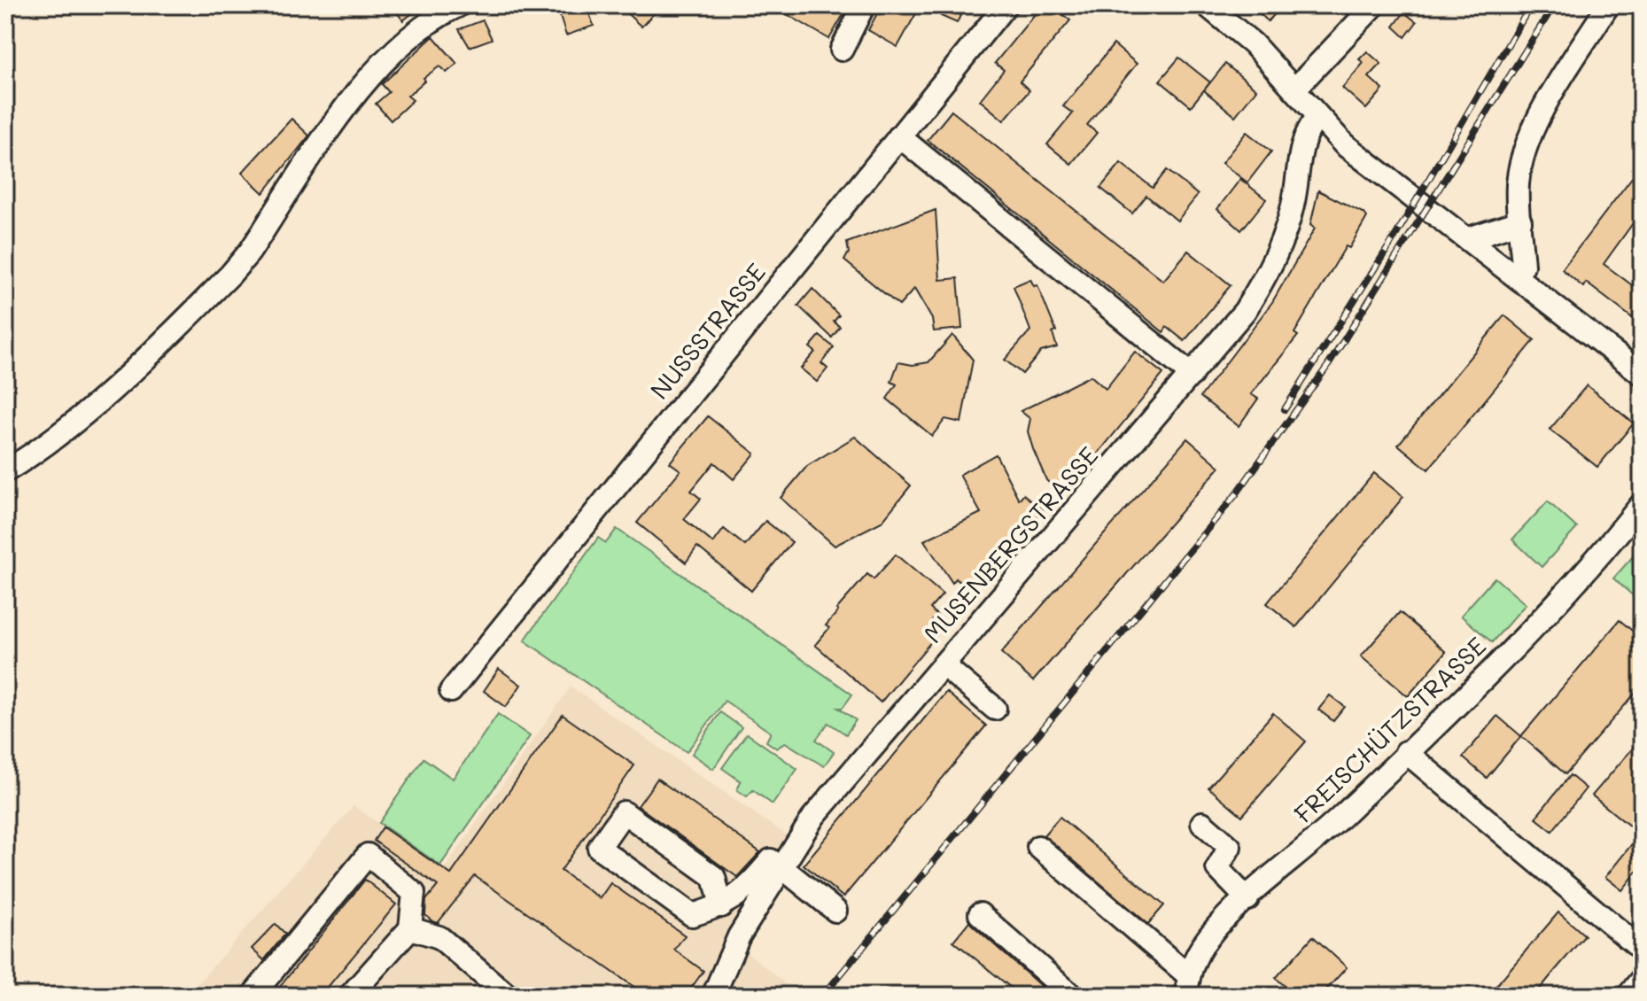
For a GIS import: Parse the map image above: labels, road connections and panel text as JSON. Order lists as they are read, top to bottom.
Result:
{
  "streets": {
    "street": ["NUSSSTRASSE", "MUSENBERGSTRASSE", "FREISCHÜTZSTRASSE"]
  }
}
